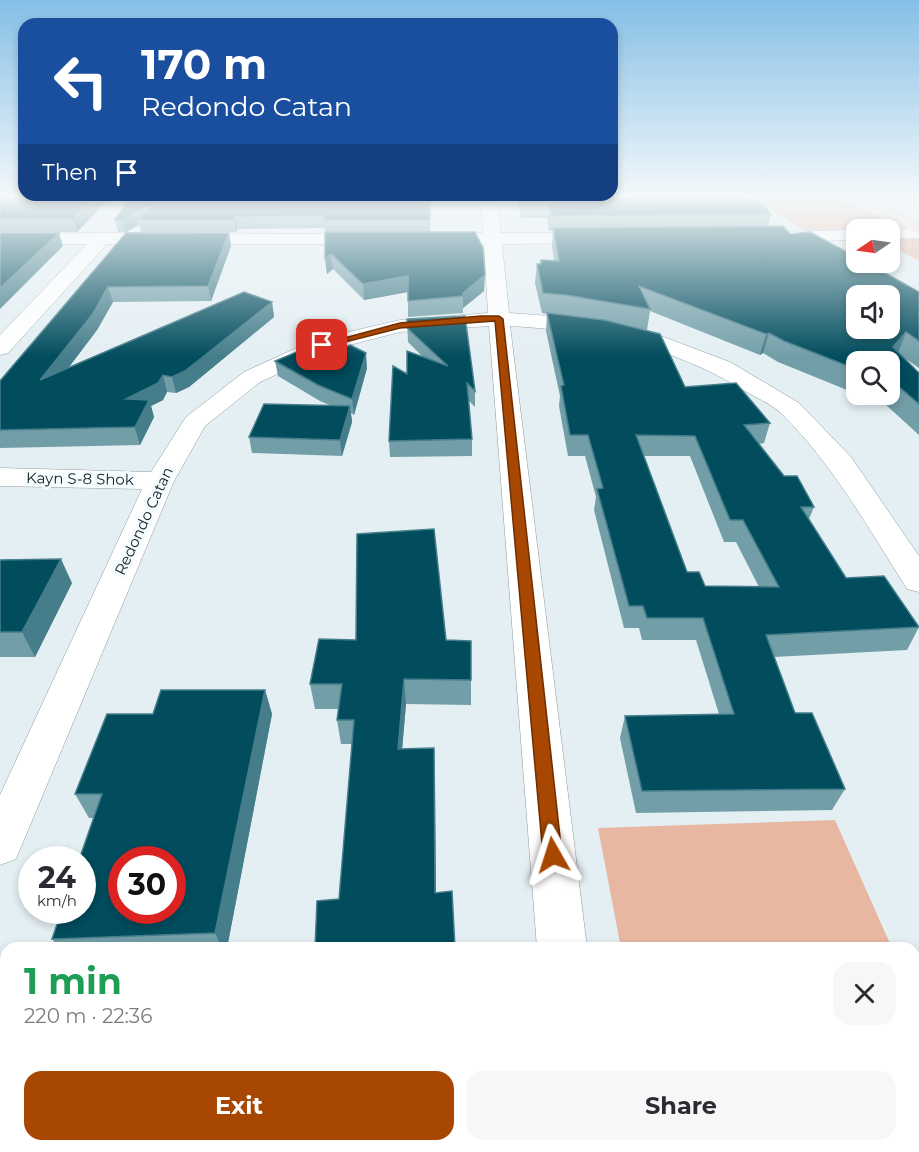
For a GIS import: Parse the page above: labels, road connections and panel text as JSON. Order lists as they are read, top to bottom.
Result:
{
  "streets": {
    "street": ["Kayn S-8 Shok", "Redondo Catan"]
  },
  "crossings": [
    ["Kayn S-8 Shok", "Redondo Catan"]
  ],
  "north": "left",
  "page": {
    "turn": ["170 m", "Redondo Catan"],
    "then": "Then",
    "speed": "24 km/h",
    "limit": "30",
    "heading": ["1 min", "220 m · 22:36"],
    "buttons": ["Exit", "Share"]
  }
}
